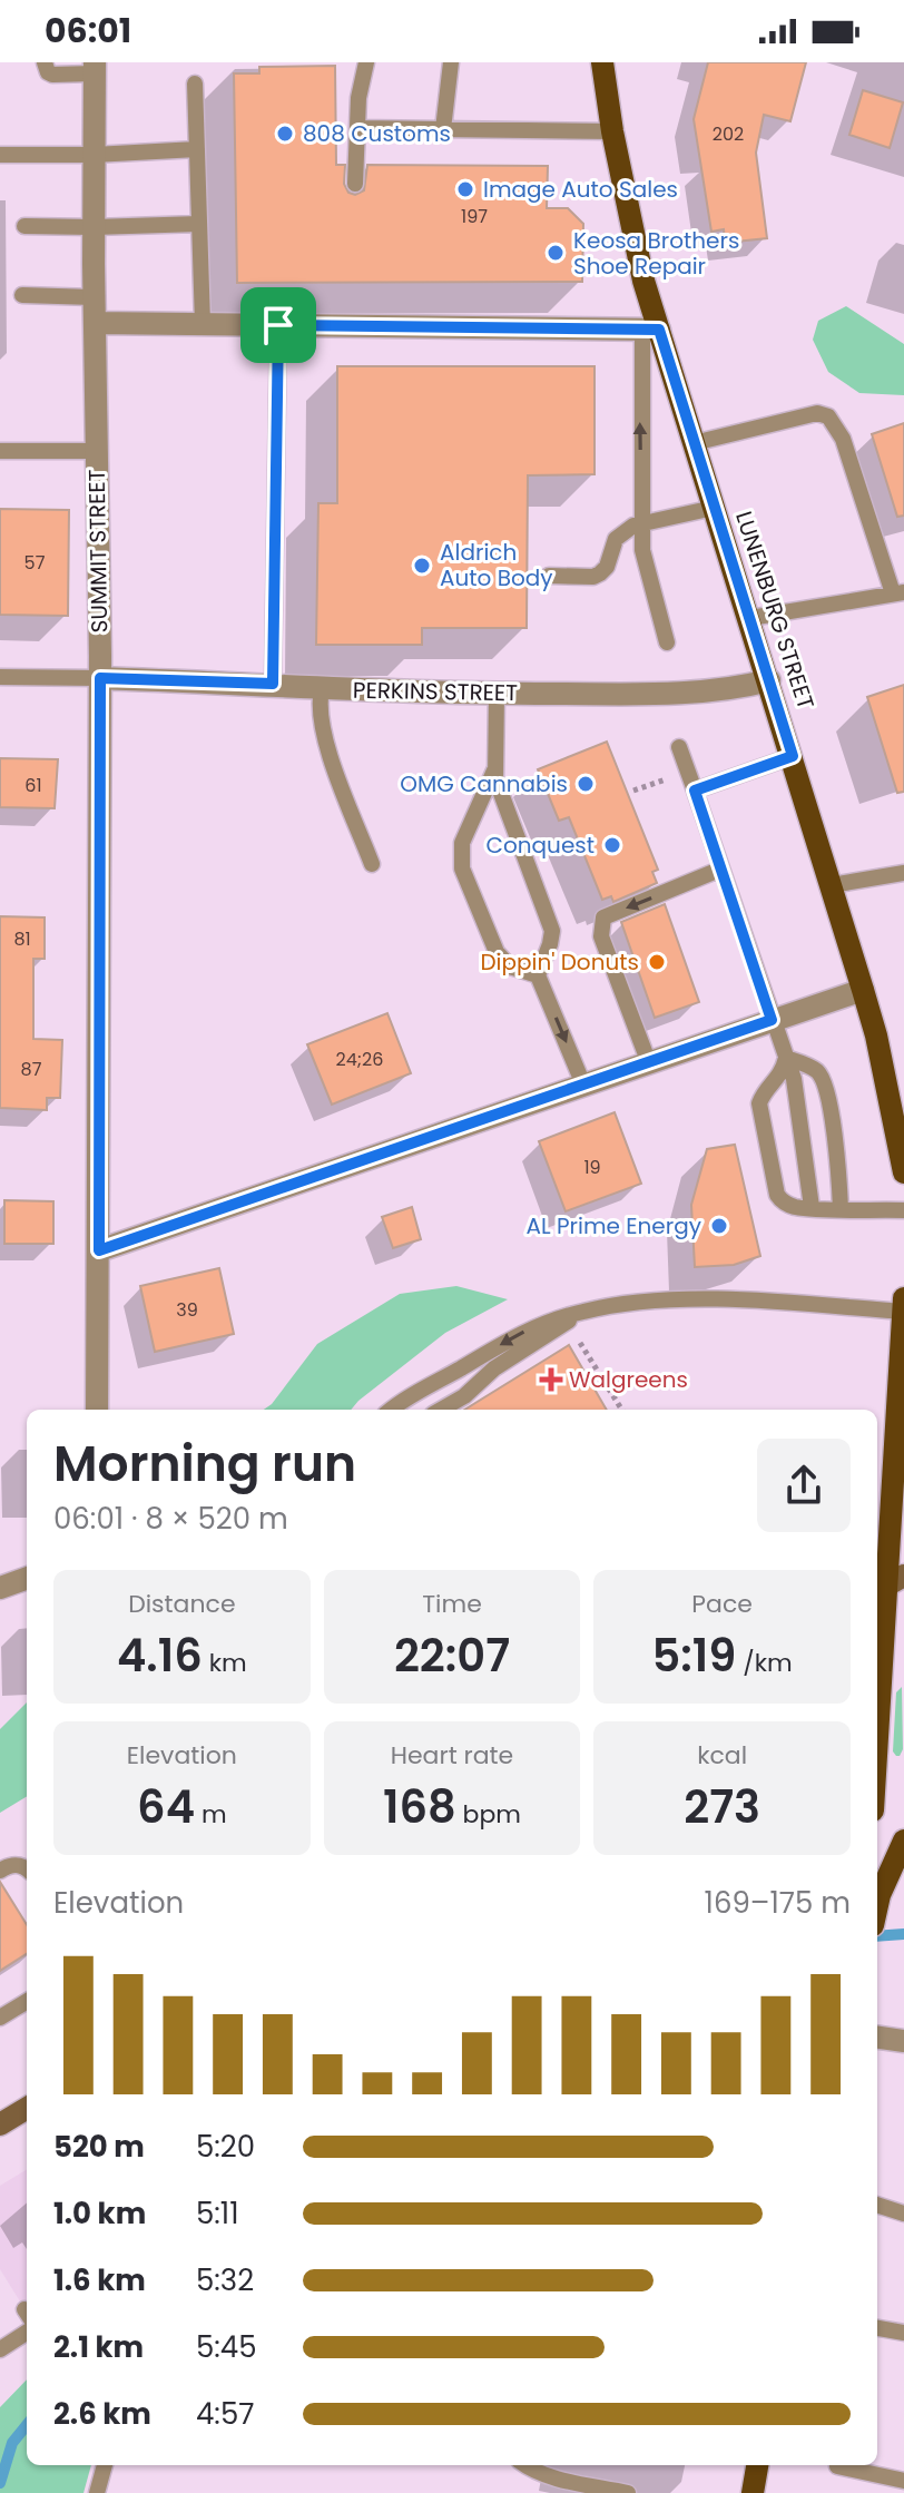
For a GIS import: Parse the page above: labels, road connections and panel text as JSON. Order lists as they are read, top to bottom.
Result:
{
  "streets": {
    "main road": ["LUNENBURG STREET"],
    "street": ["SUMMIT STREET", "PERKINS STREET"]
  },
  "crossings": [
    ["SUMMIT STREET", "PERKINS STREET"],
    ["LUNENBURG STREET", "PERKINS STREET"]
  ],
  "places": {
    "other": [
      "808 Customs",
      "Image Auto Sales",
      "Keosa Brothers Shoe Repair",
      "Aldrich Auto Body",
      "OMG Cannabis",
      "Conquest",
      "Dippin' Donuts",
      "AL Prime Energy"
    ],
    "health": ["Walgreens"]
  },
  "house_numbers": [
    "202",
    "197",
    "57",
    "61",
    "81",
    "24;26",
    "87",
    "19",
    "39"
  ],
  "page": {
    "status": "06:01",
    "heading": ["Morning run", "06:01 · 8 × 520 m"],
    "stats": [
      ["Distance", "4.16 km"],
      ["Time", "22:07"],
      ["Pace", "5:19 /km"],
      ["Elevation", "64 m"],
      ["Heart rate", "168 bpm"],
      ["kcal", "273"]
    ],
    "chart": ["Elevation", "169–175 m"],
    "list": [
      {
        "name": "520 m",
        "note": "5:20"
      },
      {
        "name": "1.0 km",
        "note": "5:11"
      },
      {
        "name": "1.6 km",
        "note": "5:32"
      },
      {
        "name": "2.1 km",
        "note": "5:45"
      },
      {
        "name": "2.6 km",
        "note": "4:57"
      }
    ]
  }
}
